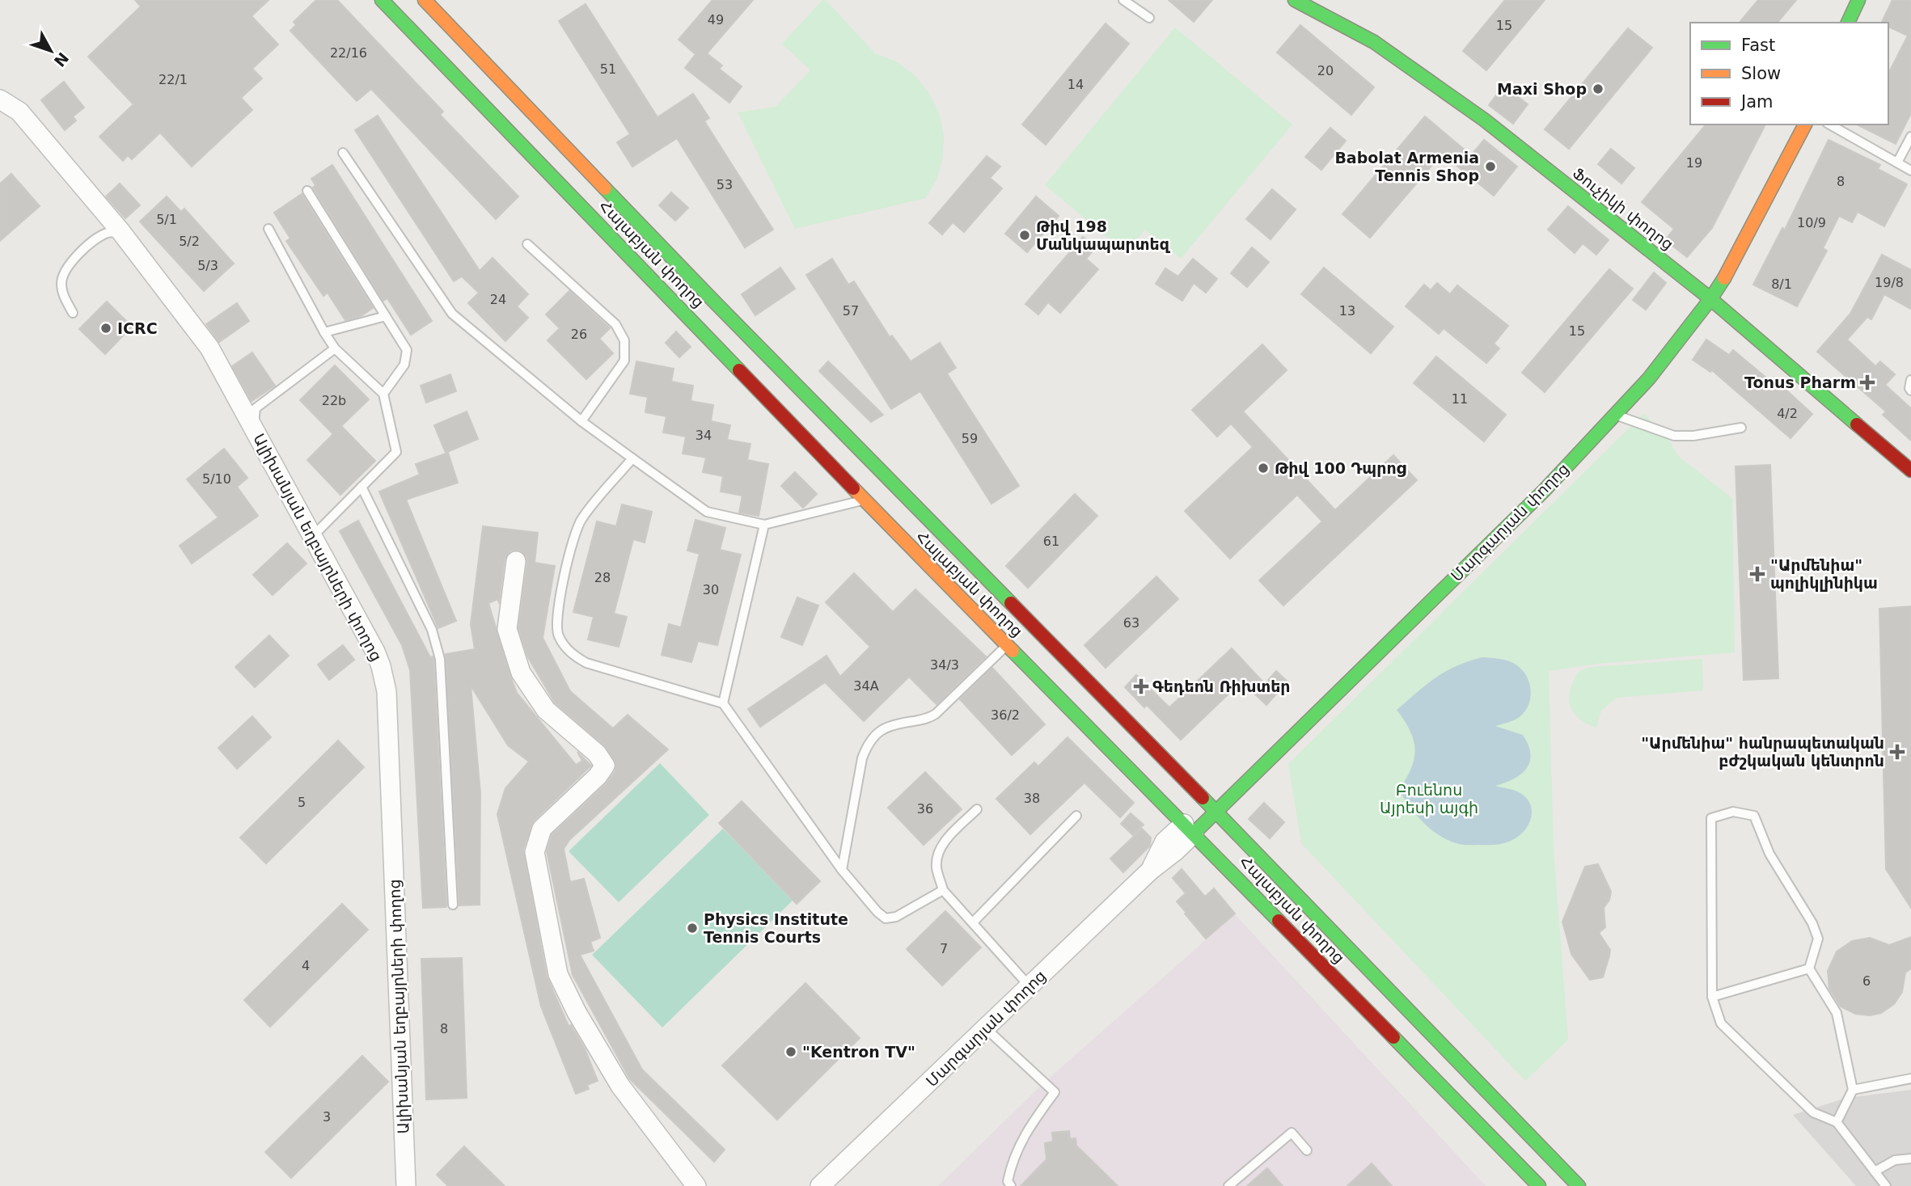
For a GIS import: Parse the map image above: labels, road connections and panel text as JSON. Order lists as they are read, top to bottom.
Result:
{
  "streets": {
    "main road": ["Ֆուչիկի փողոց", "Հալաբյան փողոց", "Մարգարյան փողոց"],
    "street": ["Ալիխանյան եղբայրների փողոց"]
  },
  "crossings": [
    ["Ֆուչիկի փողոց", "Մարգարյան փողոց"],
    ["Հալաբյան փողոց", "Մարգարյան փողոց"]
  ],
  "parks": ["Բուենոս Այրեսի այգի"],
  "places": {
    "other": [
      "Maxi Shop",
      "Babolat Armenia Tennis Shop",
      "Թիվ 198 Մանկապարտեզ",
      "ICRC",
      "Թիվ 100 Դպրոց",
      "Physics Institute Tennis Courts",
      "\"Kentron TV\""
    ],
    "health": [
      "Tonus Pharm",
      "\"Արմենիա\" պոլիկլինիկա",
      "Գեդեոն Ռիխտեր",
      "\"Արմենիա\" հանրապետական բժշկական կենտրոն"
    ]
  },
  "house_numbers": [
    "49",
    "15",
    "22/16",
    "51",
    "20",
    "22/1",
    "14",
    "19",
    "8",
    "53",
    "5/1",
    "10/9",
    "5/2",
    "5/3",
    "19/8",
    "8/1",
    "24",
    "57",
    "13",
    "15",
    "26",
    "11",
    "22b",
    "4/2",
    "34",
    "59",
    "5/10",
    "61",
    "28",
    "30",
    "63",
    "34/3",
    "34A",
    "36/2",
    "38",
    "5",
    "36",
    "7",
    "4",
    "6",
    "8",
    "3"
  ],
  "legend": ["Fast", "Slow", "Jam"],
  "north": "bottom right"
}
